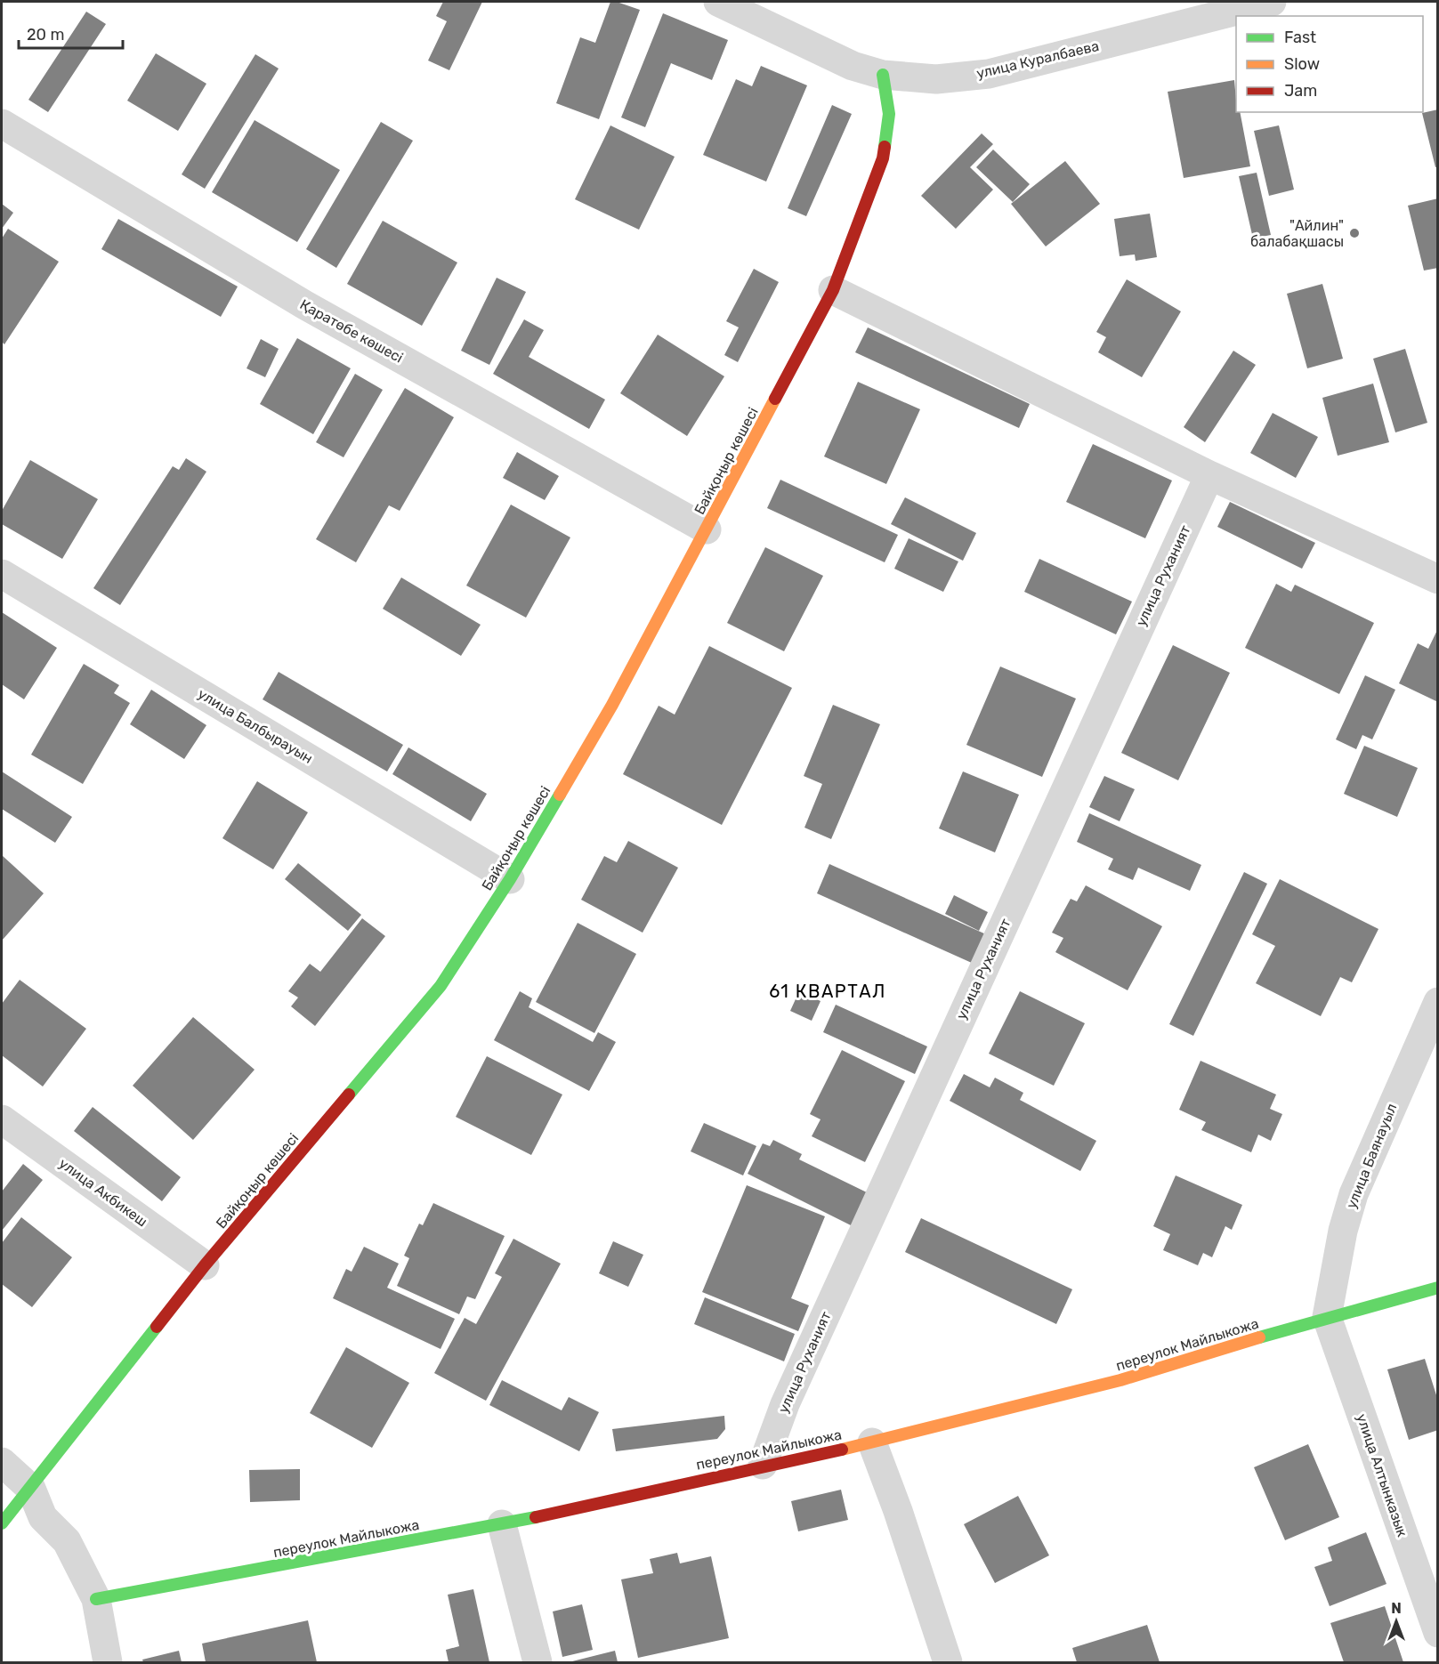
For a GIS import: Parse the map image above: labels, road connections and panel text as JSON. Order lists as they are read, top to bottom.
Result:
{
  "streets": {
    "street": [
      "улица Куралбаева",
      "Қаратөбе көшесі",
      "Байқоңыр көшесі",
      "улица Руханият",
      "улица Балбырауын",
      "улица Баянауыл",
      "улица Акбикеш",
      "переулок Майлыкожа",
      "улица Алтынказык"
    ]
  },
  "crossings": [
    ["улица Куралбаева", "Байқоңыр көшесі"],
    ["Қаратөбе көшесі", "Байқоңыр көшесі"],
    ["Байқоңыр көшесі", "улица Балбырауын"],
    ["Байқоңыр көшесі", "улица Акбикеш"],
    ["улица Руханият", "переулок Майлыкожа"],
    ["улица Баянауыл", "переулок Майлыкожа"],
    ["улица Баянауыл", "улица Алтынказык"],
    ["переулок Майлыкожа", "улица Алтынказык"]
  ],
  "districts": ["61 КВАРТАЛ"],
  "places": ["\"Айлин\" балабақшасы"],
  "legend": ["Fast", "Slow", "Jam"],
  "scale_bar": "20 m",
  "north": "top"
}
